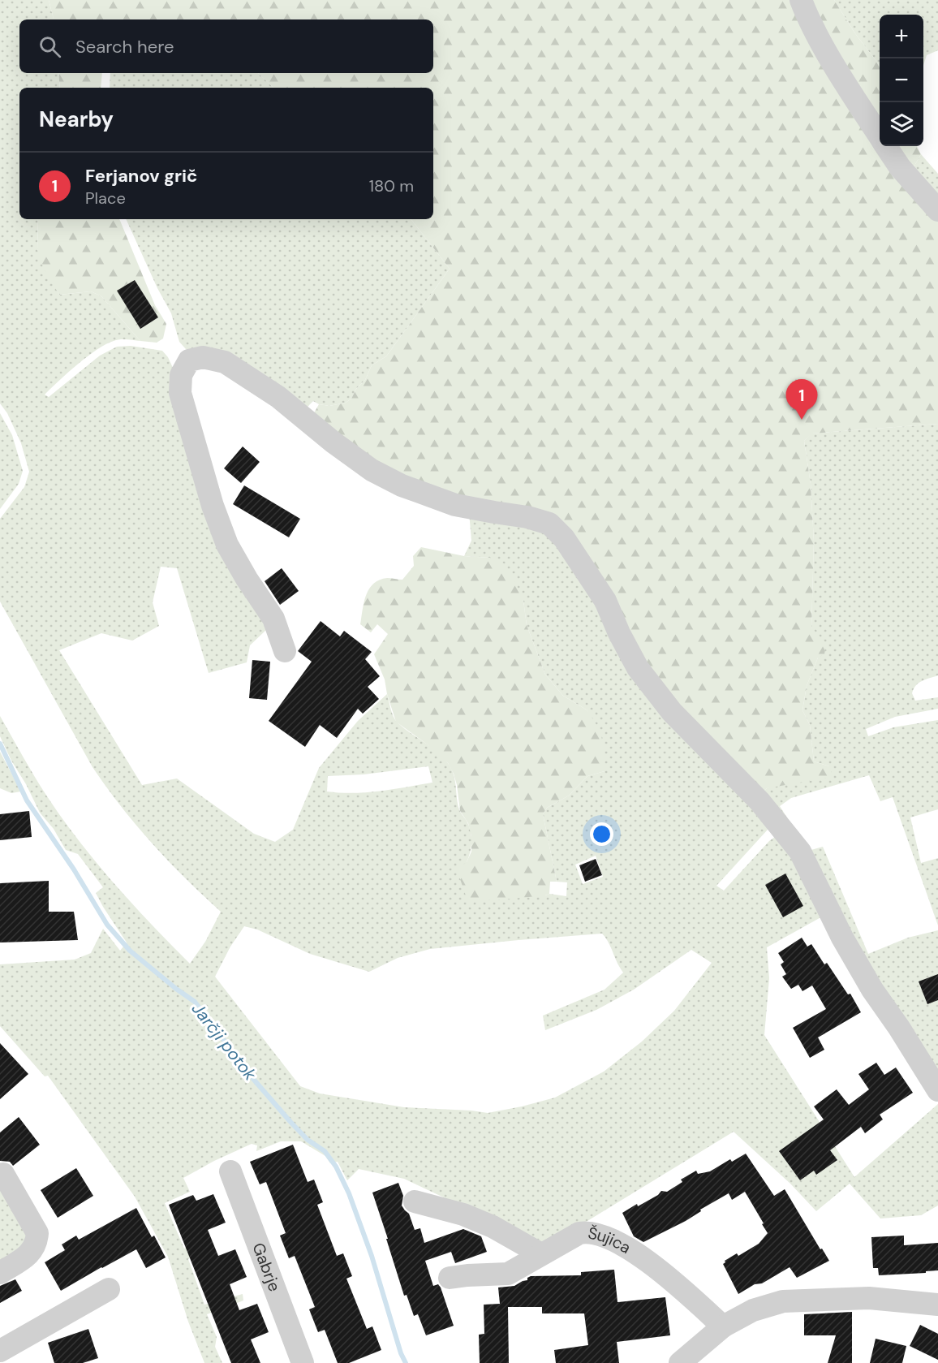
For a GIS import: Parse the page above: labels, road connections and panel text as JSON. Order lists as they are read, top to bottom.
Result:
{
  "streets": {
    "street": ["Šujica", "Gabrje"]
  },
  "water": ["Jarčji potok"],
  "page": {
    "map_buttons": ["+", "−"],
    "search": "Search here",
    "heading": "Nearby",
    "list": [
      {
        "mark": "1",
        "name": "Ferjanov grič",
        "note": "Place",
        "value": "180 m"
      }
    ],
    "pins": "1"
  }
}
